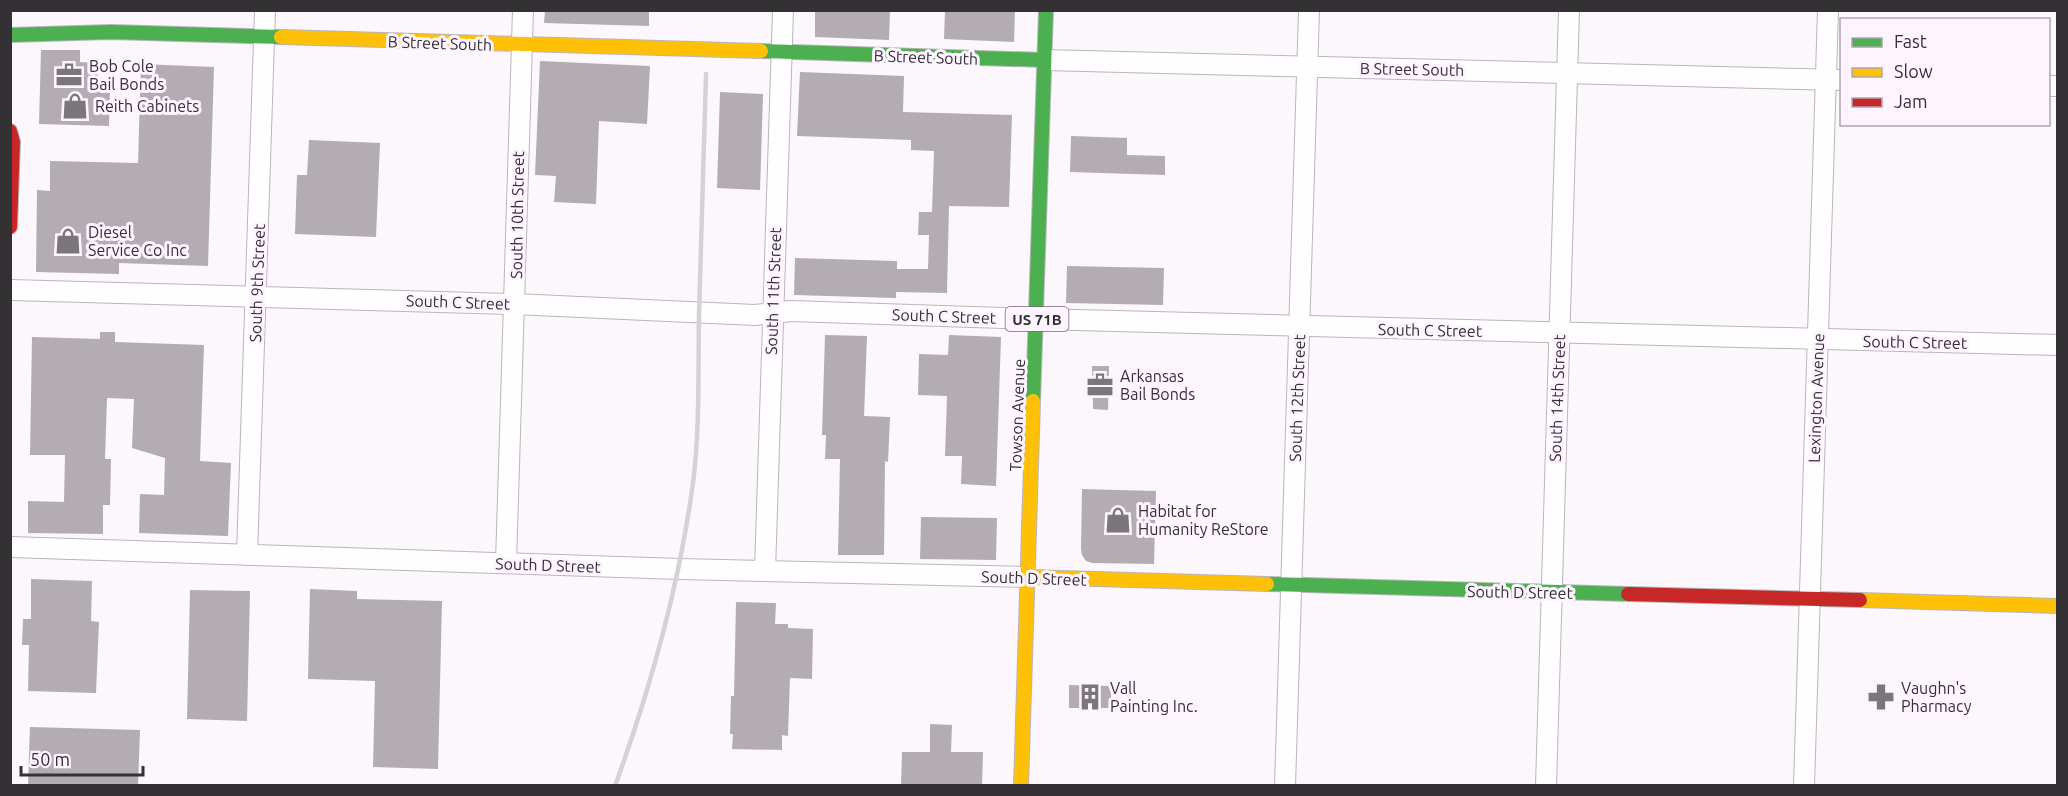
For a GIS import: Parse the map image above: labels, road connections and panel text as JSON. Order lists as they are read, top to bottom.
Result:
{
  "streets": {
    "street": [
      "B Street South",
      "South 10th Street",
      "South 9th Street",
      "South 11th Street",
      "South C Street",
      "US 71B",
      "South 12th Street",
      "South 14th Street",
      "Lexington Avenue",
      "Towson Avenue",
      "South D Street"
    ]
  },
  "crossings": [
    ["B Street South", "South 10th Street"],
    ["B Street South", "South 9th Street"],
    ["B Street South", "South 11th Street"],
    ["B Street South", "South 12th Street"],
    ["B Street South", "South 14th Street"],
    ["B Street South", "Lexington Avenue"],
    ["B Street South", "Towson Avenue"],
    ["South 10th Street", "South C Street"],
    ["South 10th Street", "South D Street"],
    ["South 9th Street", "South C Street"],
    ["South 9th Street", "South D Street"],
    ["South 11th Street", "South C Street"],
    ["South 11th Street", "South D Street"],
    ["South C Street", "South 12th Street"],
    ["South C Street", "South 14th Street"],
    ["South C Street", "Lexington Avenue"],
    ["South C Street", "Towson Avenue"],
    ["South 12th Street", "South D Street"],
    ["South 14th Street", "South D Street"],
    ["Lexington Avenue", "South D Street"],
    ["Towson Avenue", "South D Street"]
  ],
  "places": {
    "office": ["Bob Cole Bail Bonds", "Arkansas Bail Bonds"],
    "shop": ["Reith Cabinets", "Diesel Service Co Inc", "Habitat for Humanity ReStore"],
    "building": ["Vall Painting Inc."],
    "pharmacy": ["Vaughn's Pharmacy"]
  },
  "legend": ["Fast", "Slow", "Jam"],
  "scale_bar": "50 m"
}
